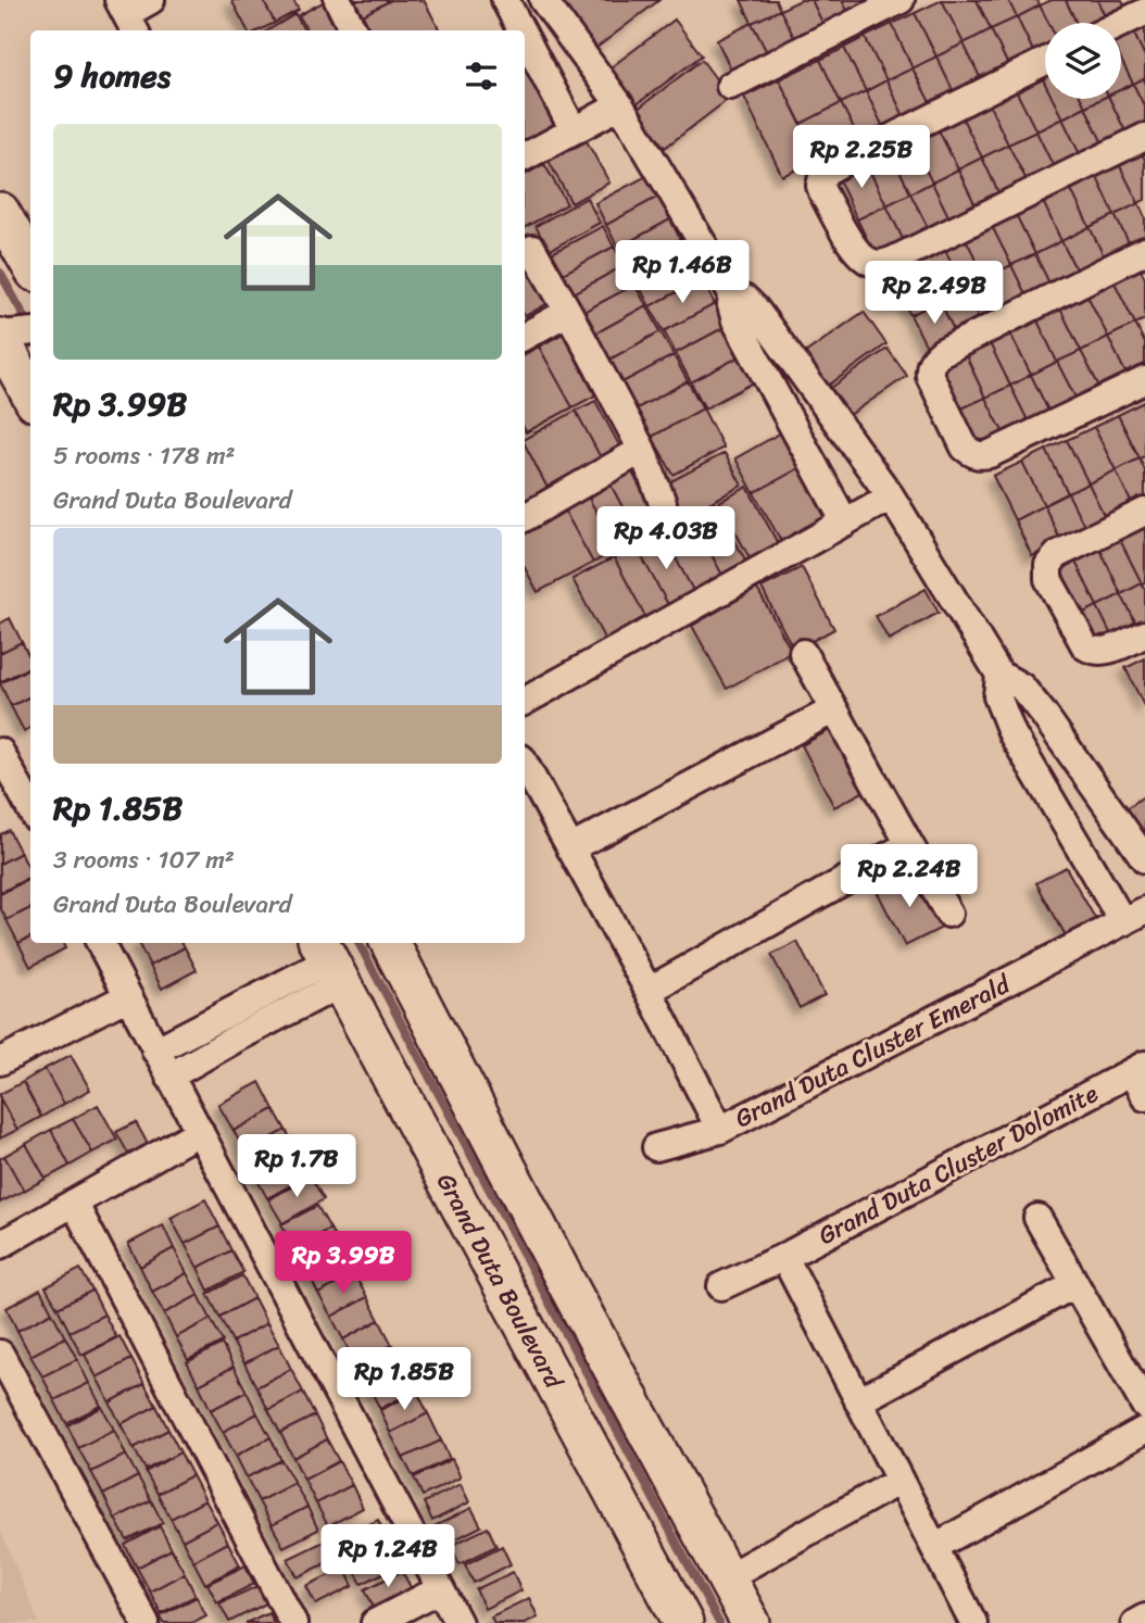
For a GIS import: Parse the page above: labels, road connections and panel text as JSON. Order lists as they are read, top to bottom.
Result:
{
  "streets": {
    "street": ["Grand Duta Cluster Emerald", "Grand Duta Cluster Dolomite", "Grand Duta Boulevard"]
  },
  "page": {
    "heading": "9 homes",
    "list": [
      {
        "name": "Rp 3.99B",
        "note": "5 rooms · 178 m² · Grand Duta Boulevard"
      },
      {
        "name": "Rp 1.85B",
        "note": "3 rooms · 107 m² · Grand Duta Boulevard"
      }
    ],
    "price": [
      "Rp 2.25B",
      "Rp 1.46B",
      "Rp 2.49B",
      "Rp 4.03B",
      "Rp 2.24B",
      "Rp 1.7B",
      "Rp 3.99B",
      "Rp 1.85B",
      "Rp 1.24B"
    ]
  }
}
